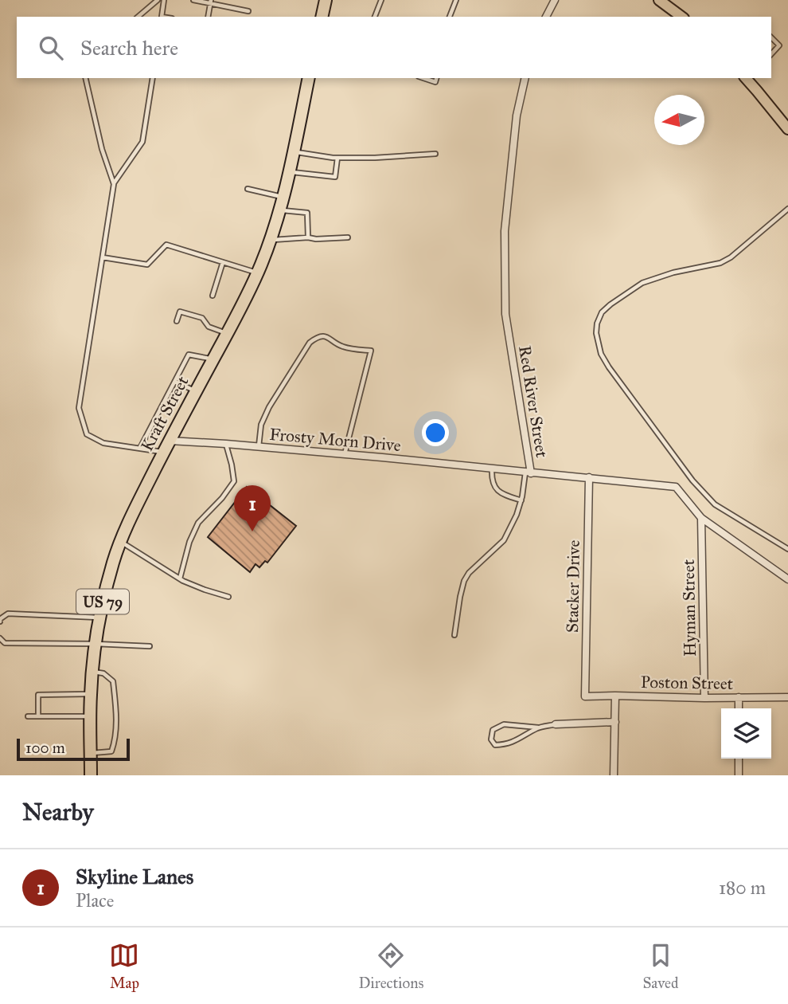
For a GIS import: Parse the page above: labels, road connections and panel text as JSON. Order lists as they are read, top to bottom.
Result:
{
  "streets": {
    "highway": ["Kraft Street", "US 79"],
    "street": [
      "Red River Street",
      "Frosty Morn Drive",
      "Stacker Drive",
      "Hyman Street",
      "Poston Street"
    ]
  },
  "crossings": [
    ["Red River Street", "Frosty Morn Drive"],
    ["Red River Street", "Stacker Drive"],
    ["Red River Street", "Hyman Street"],
    ["Kraft Street", "Frosty Morn Drive"],
    ["Stacker Drive", "Poston Street"],
    ["Hyman Street", "Poston Street"]
  ],
  "scale_bar": "100 m",
  "north": "left",
  "page": {
    "search": "Search here",
    "pins": "1",
    "scale": "100 m",
    "heading": "Nearby",
    "list": [
      {
        "mark": "1",
        "name": "Skyline Lanes",
        "note": "Place",
        "value": "180 m"
      }
    ],
    "nav": ["Map", "Directions", "Saved"]
  }
}
